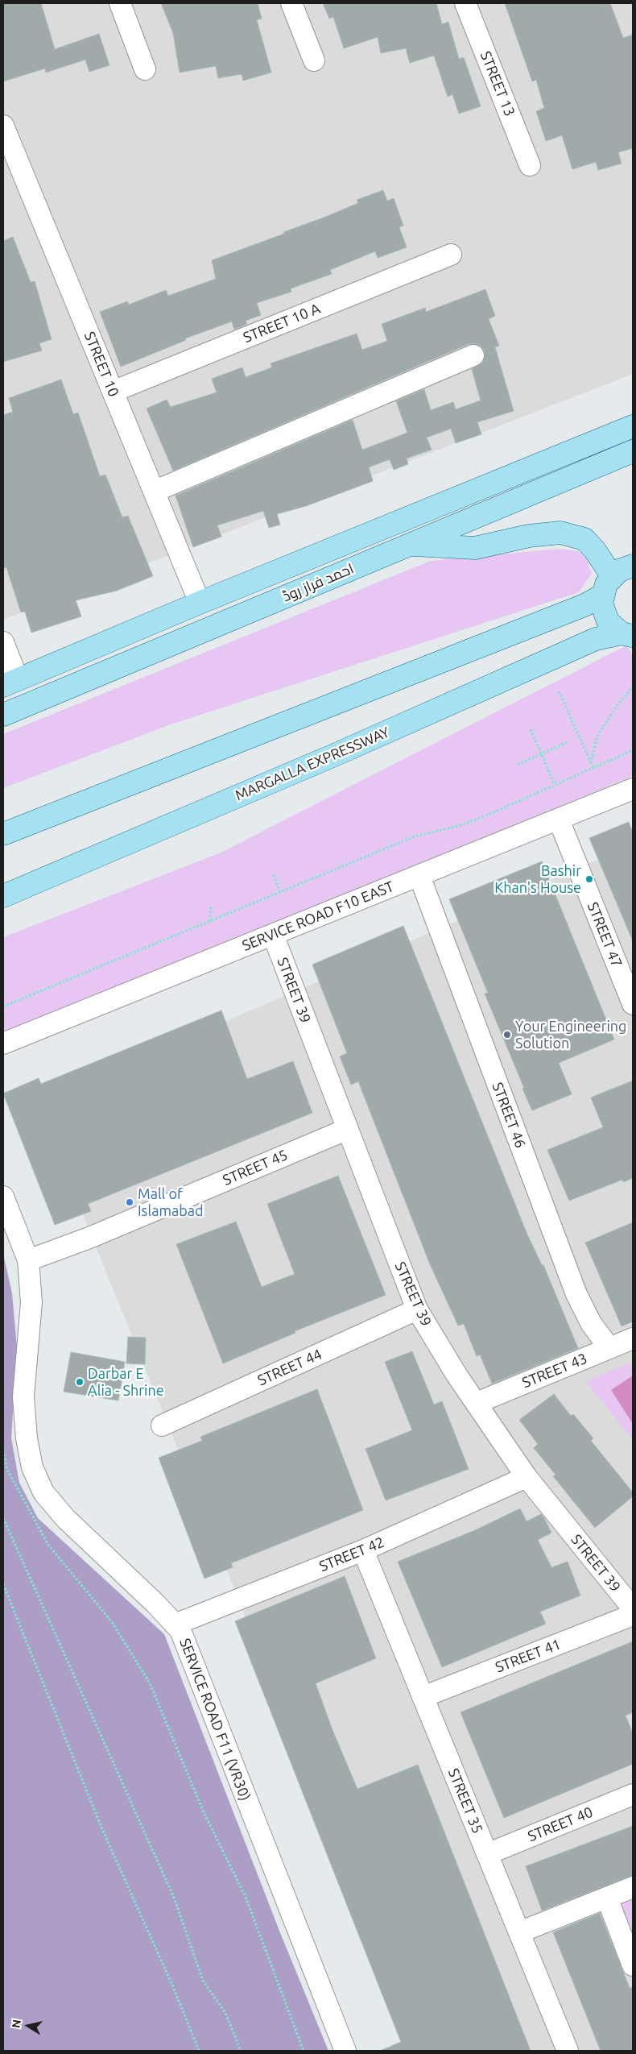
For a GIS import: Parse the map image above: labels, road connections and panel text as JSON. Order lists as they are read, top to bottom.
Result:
{
  "streets": {
    "main road": ["احمد فراز روڈ", "MARGALLA EXPRESSWAY"],
    "street": [
      "STREET 13",
      "STREET 10 A",
      "STREET 10",
      "SERVICE ROAD F10 EAST",
      "STREET 47",
      "STREET 39",
      "STREET 46",
      "STREET 45",
      "STREET 44",
      "STREET 43",
      "STREET 42",
      "STREET 41",
      "SERVICE ROAD F11 (VR30)",
      "STREET 35",
      "STREET 40"
    ]
  },
  "crossings": [
    ["STREET 10 A", "STREET 10"],
    ["STREET 10", "احمد فراز روڈ"],
    ["SERVICE ROAD F10 EAST", "STREET 47"],
    ["SERVICE ROAD F10 EAST", "STREET 39"],
    ["SERVICE ROAD F10 EAST", "STREET 46"],
    ["STREET 39", "STREET 45"],
    ["STREET 39", "STREET 44"],
    ["STREET 39", "STREET 43"],
    ["STREET 39", "STREET 42"],
    ["STREET 46", "STREET 43"],
    ["STREET 45", "SERVICE ROAD F11 (VR30)"],
    ["STREET 42", "SERVICE ROAD F11 (VR30)"],
    ["STREET 42", "STREET 35"],
    ["STREET 41", "STREET 35"],
    ["STREET 35", "STREET 40"]
  ],
  "places": [
    "Bashir Khan's House",
    "Your Engineering Solution",
    "Mall of Islamabad",
    "Darbar E Alia - Shrine"
  ],
  "north": "left"
}
